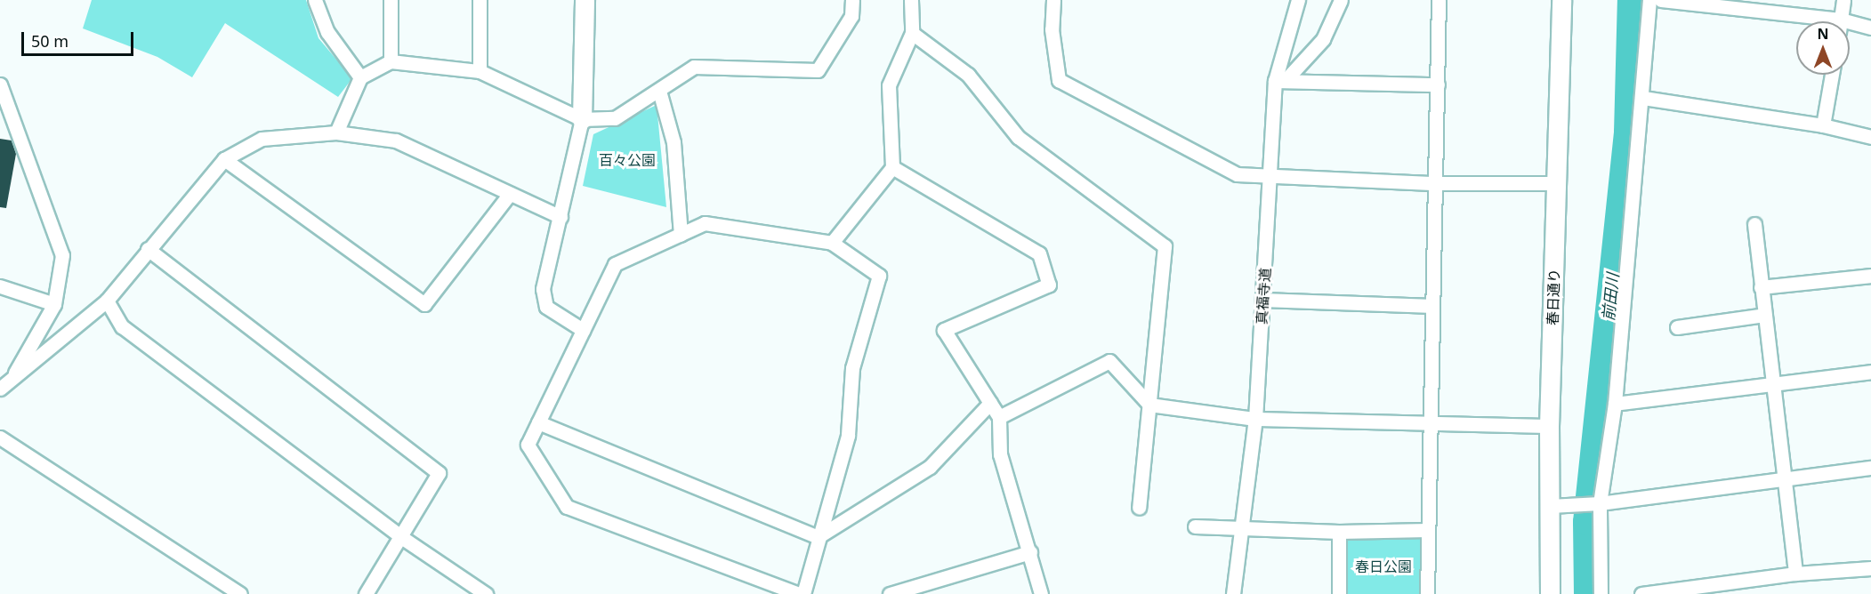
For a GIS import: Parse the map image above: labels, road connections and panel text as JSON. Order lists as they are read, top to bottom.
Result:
{
  "streets": {
    "street": ["真福寺道", "春日通り"]
  },
  "water": ["前田川"],
  "parks": ["百々公園", "春日公園"],
  "scale_bar": "50 m",
  "north": "top"
}
